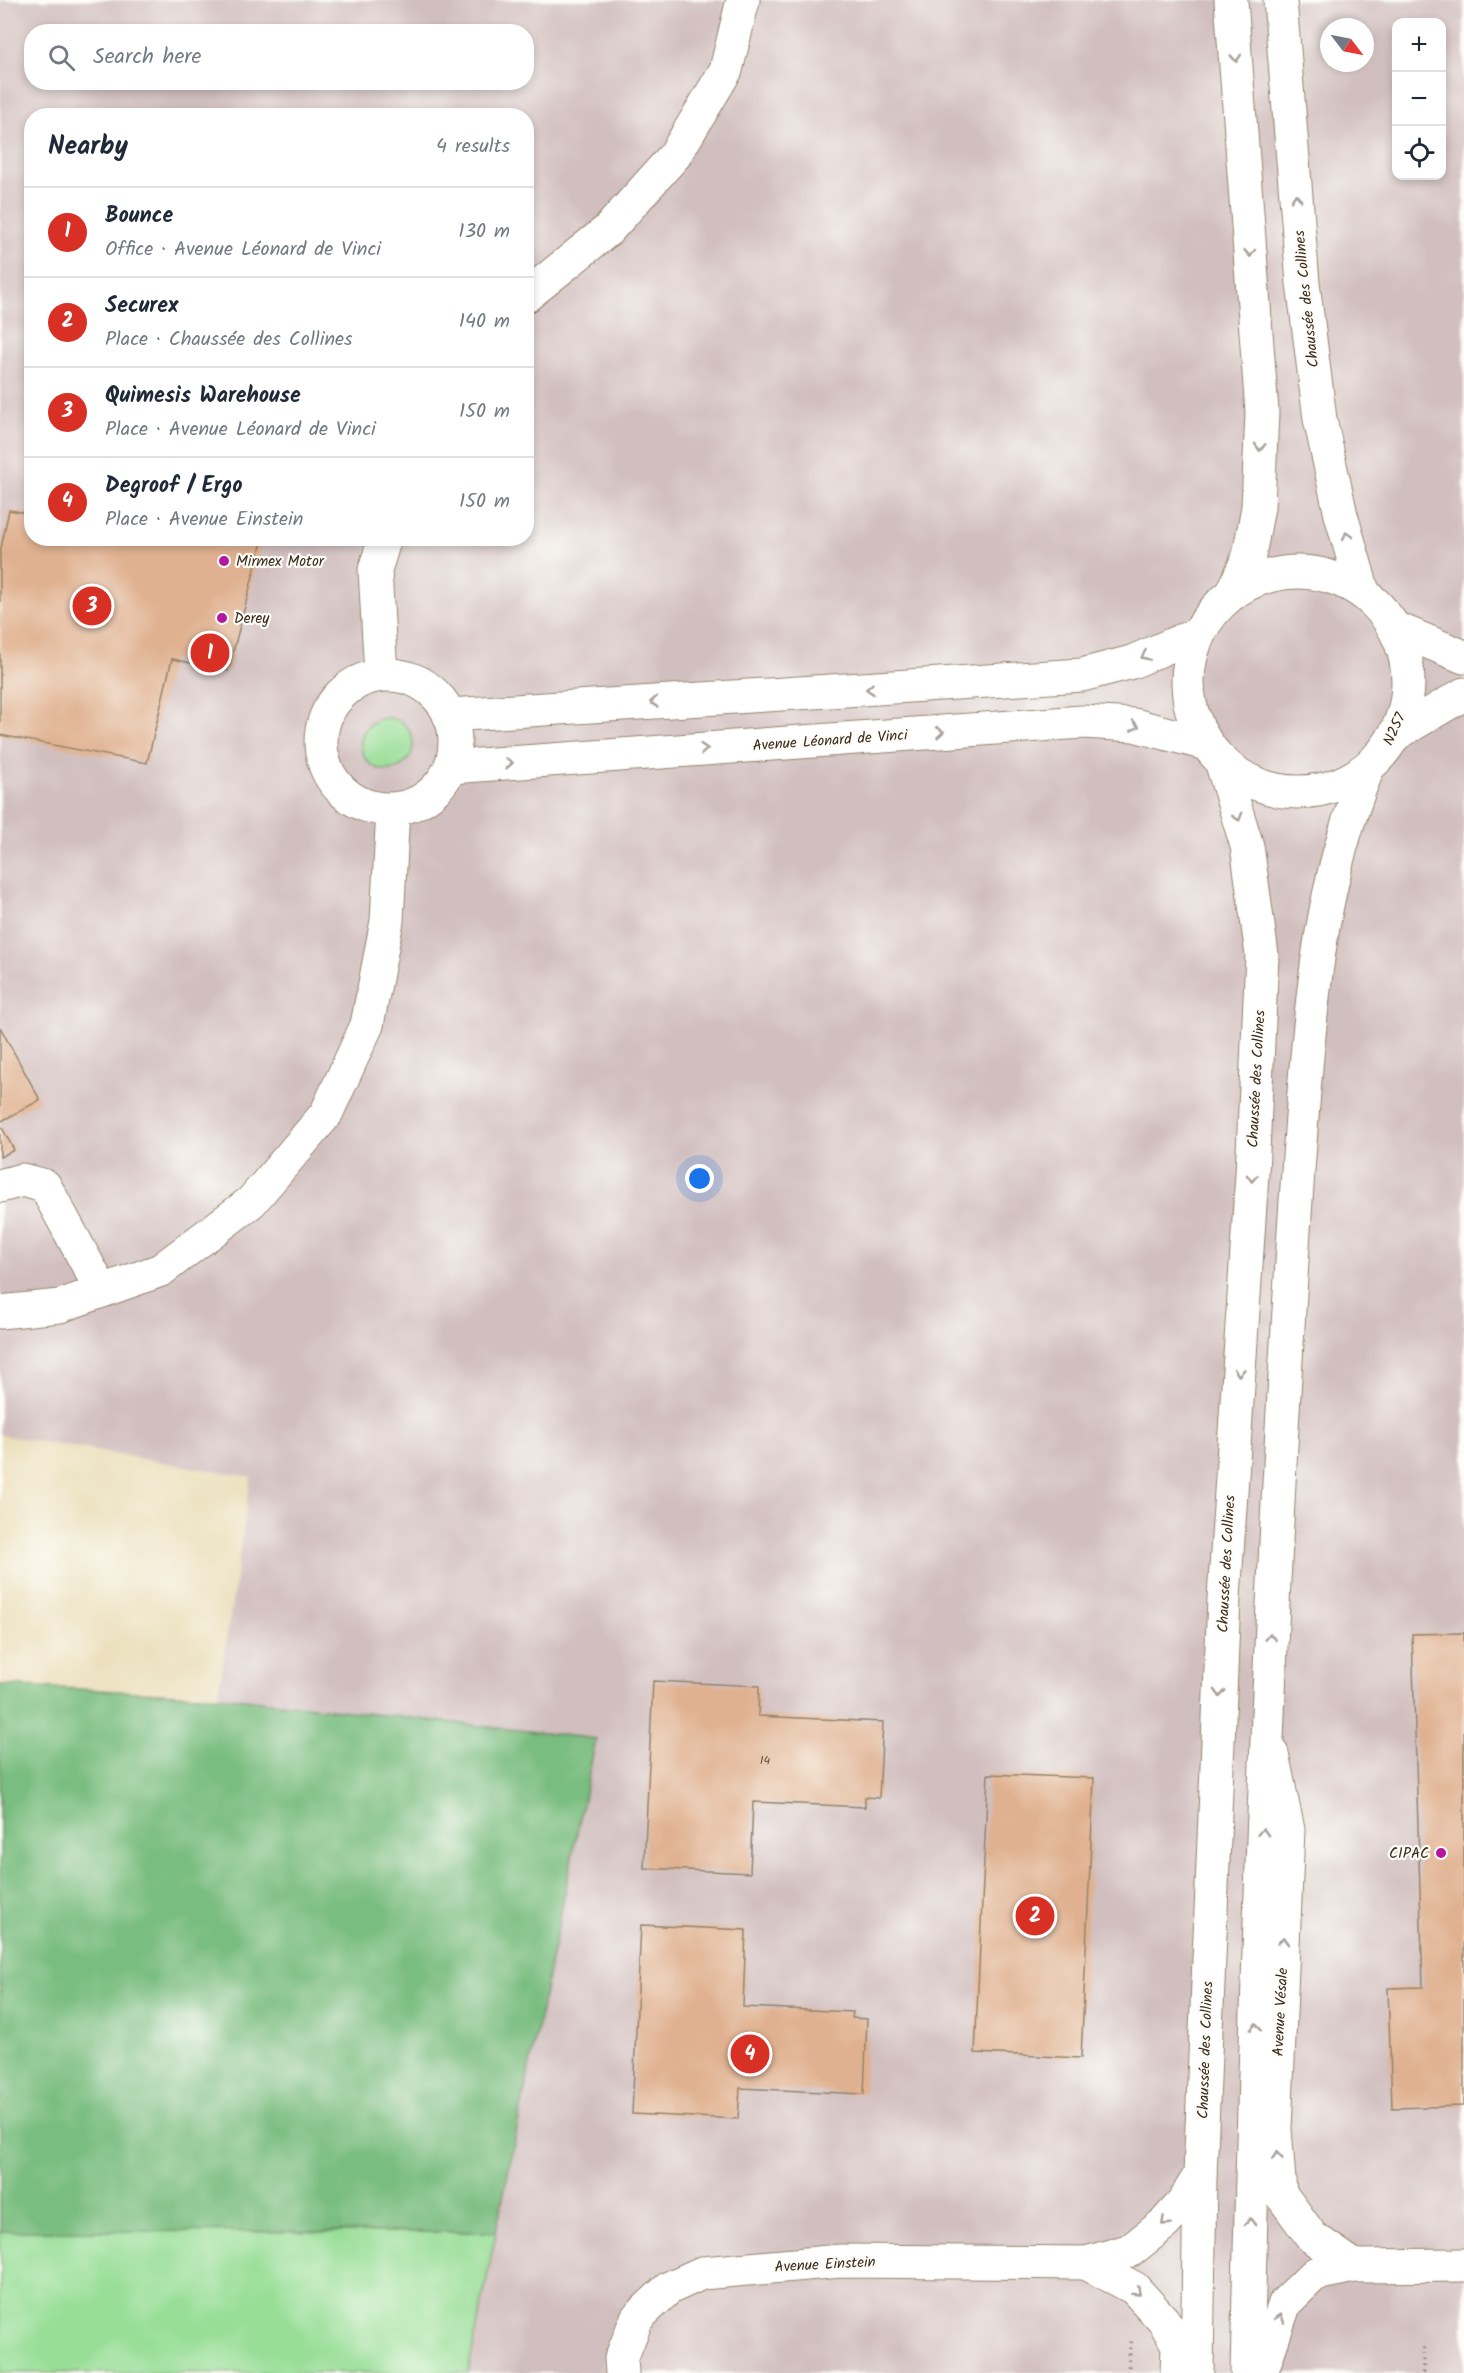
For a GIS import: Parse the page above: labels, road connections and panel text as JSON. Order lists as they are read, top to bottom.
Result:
{
  "streets": {
    "main road": [
      "Chaussée des Collines",
      "N257",
      "Avenue Léonard de Vinci",
      "Avenue Vésale",
      "Avenue Einstein"
    ]
  },
  "crossings": [
    ["Chaussée des Collines", "N257"],
    ["Chaussée des Collines", "Avenue Léonard de Vinci"],
    ["Chaussée des Collines", "Avenue Einstein"],
    ["N257", "Avenue Léonard de Vinci"]
  ],
  "places": ["Mirmex Motor", "Derey", "CIPAC"],
  "house_numbers": ["14"],
  "north": "bottom right",
  "page": {
    "map_buttons": ["+", "−"],
    "search": "Search here",
    "heading": ["Nearby", "4 results"],
    "list": [
      {
        "mark": "1",
        "name": "Bounce",
        "note": "Office · Avenue Léonard de Vinci",
        "value": "130 m"
      },
      {
        "mark": "2",
        "name": "Securex",
        "note": "Place · Chaussée des Collines",
        "value": "140 m"
      },
      {
        "mark": "3",
        "name": "Quimesis Warehouse",
        "note": "Place · Avenue Léonard de Vinci",
        "value": "150 m"
      },
      {
        "mark": "4",
        "name": "Degroof / Ergo",
        "note": "Place · Avenue Einstein",
        "value": "150 m"
      }
    ],
    "pins": [
      "3",
      "1",
      "2",
      "4"
    ]
  }
}
